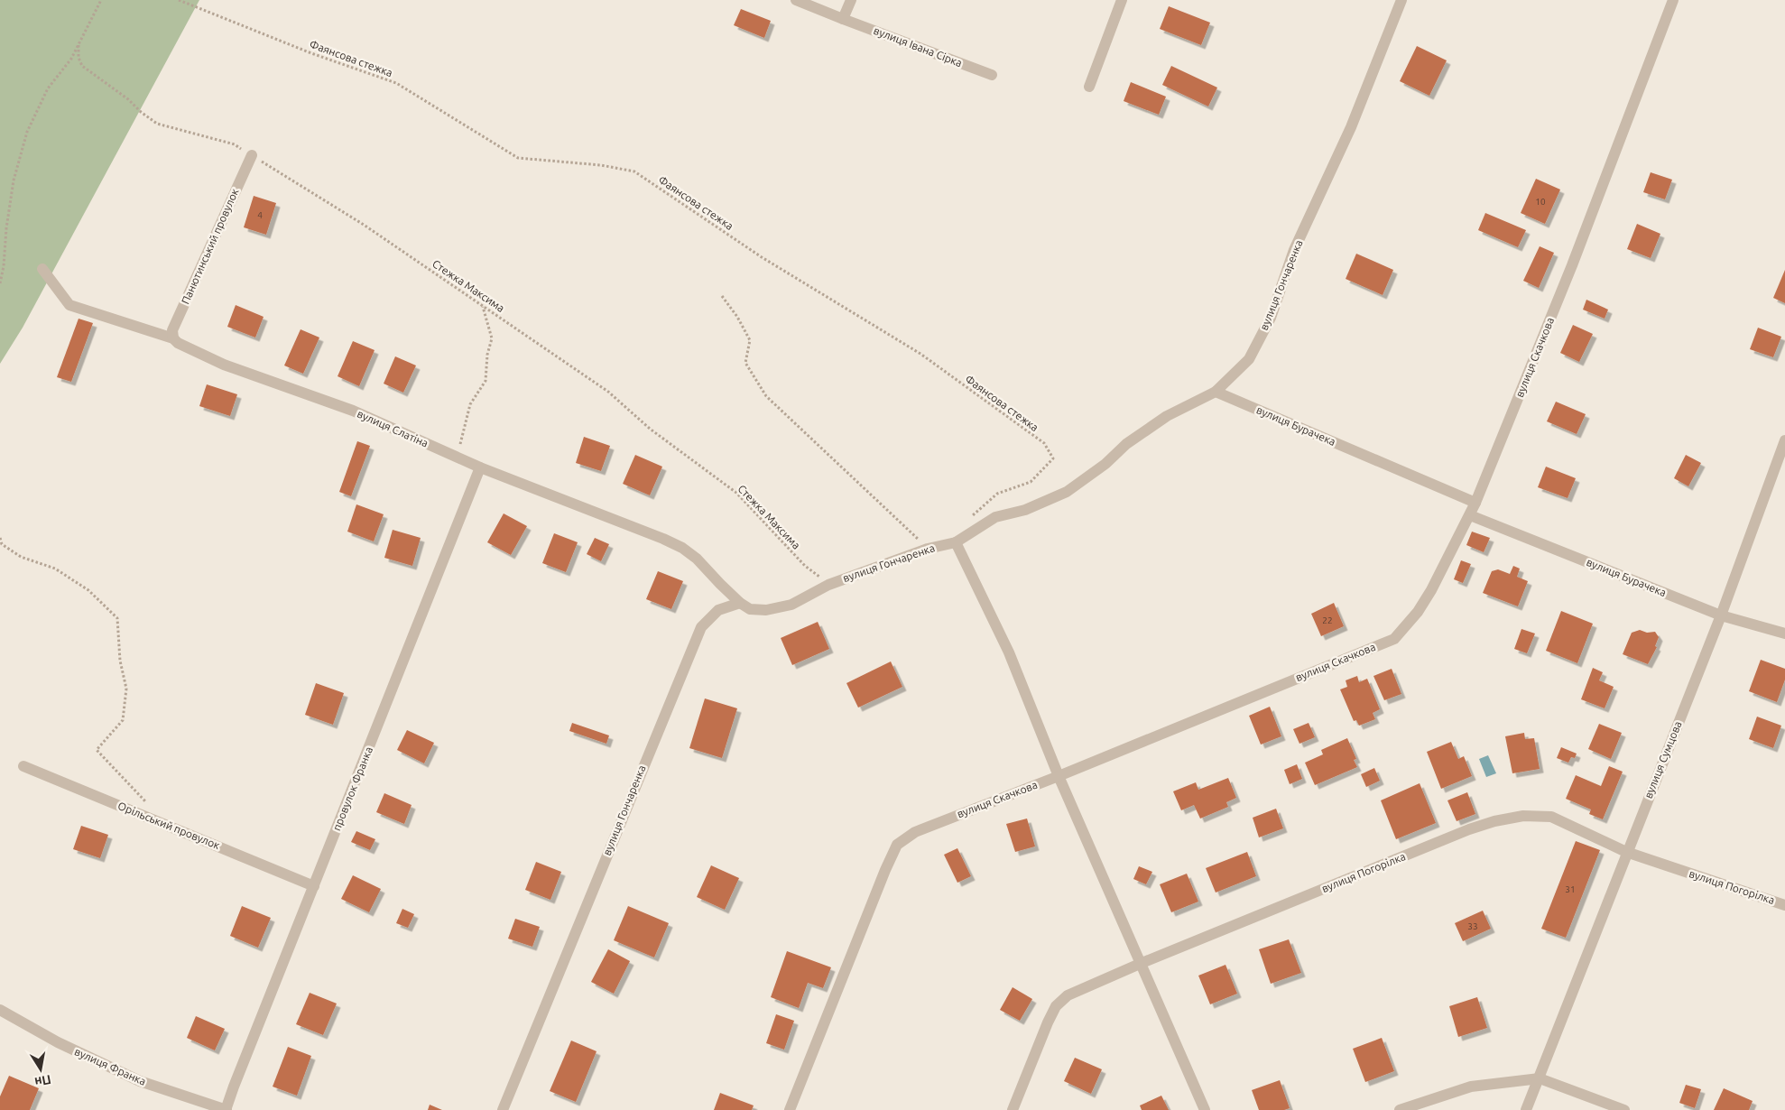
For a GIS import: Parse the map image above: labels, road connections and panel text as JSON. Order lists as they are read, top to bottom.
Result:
{
  "streets": {
    "street": [
      "вулиця Івана Сірка",
      "Панютинський провулок",
      "вулиця Гончаренка",
      "вулиця Скачкова",
      "вулиця Бурачека",
      "вулиця Слатіна",
      "вулиця Сумцова",
      "провулок Франка",
      "Орільський провулок",
      "вулиця Погорілка",
      "вулиця Франка"
    ],
    "path": ["Фаянсова стежка", "Стежка Максима"]
  },
  "crossings": [
    ["Фаянсова стежка", "вулиця Гончаренка"],
    ["Панютинський провулок", "Стежка Максима"],
    ["Панютинський провулок", "вулиця Слатіна"],
    ["вулиця Гончаренка", "Стежка Максима"],
    ["вулиця Гончаренка", "вулиця Бурачека"],
    ["вулиця Гончаренка", "вулиця Слатіна"],
    ["вулиця Скачкова", "вулиця Бурачека"],
    ["вулиця Бурачека", "вулиця Сумцова"],
    ["вулиця Слатіна", "провулок Франка"],
    ["вулиця Сумцова", "вулиця Погорілка"],
    ["провулок Франка", "Орільський провулок"],
    ["провулок Франка", "вулиця Франка"]
  ],
  "house_numbers": [
    "10",
    "4",
    "22",
    "31",
    "33"
  ],
  "north": "bottom"
}
